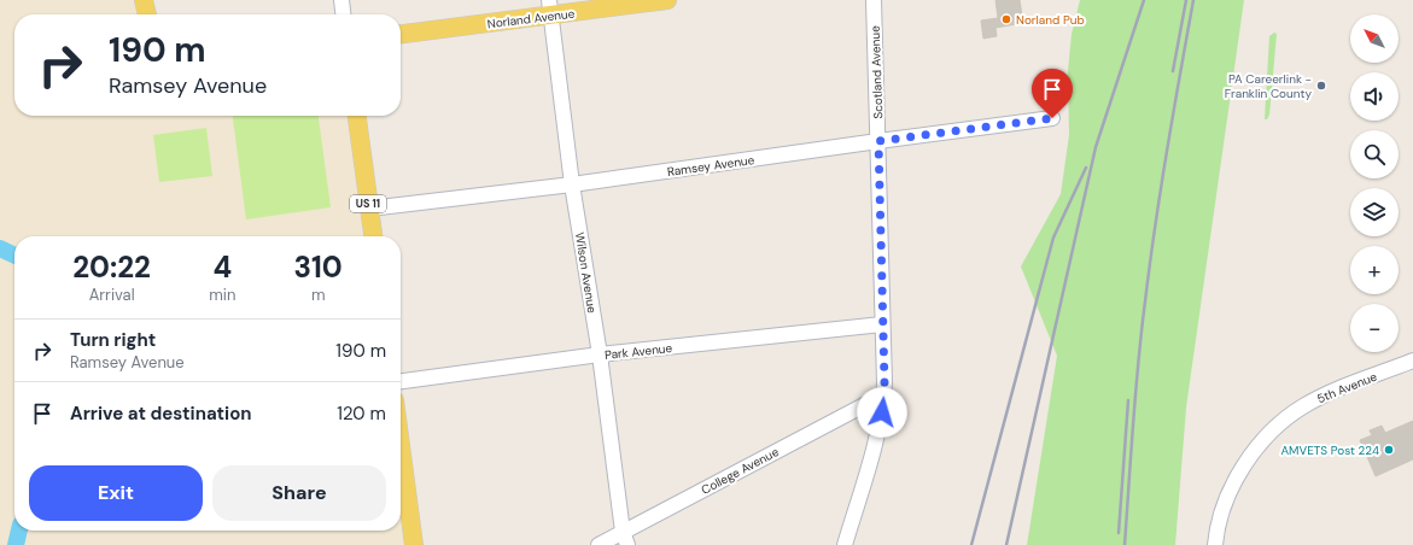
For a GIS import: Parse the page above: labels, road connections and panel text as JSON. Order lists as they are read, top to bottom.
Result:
{
  "streets": {
    "main road": ["Norland Avenue", "US 11"],
    "street": [
      "Scotland Avenue",
      "Ramsey Avenue",
      "Wilson Avenue",
      "Park Avenue",
      "5th Avenue",
      "College Avenue"
    ]
  },
  "crossings": [
    ["Norland Avenue", "Wilson Avenue"],
    ["Scotland Avenue", "Ramsey Avenue"],
    ["Scotland Avenue", "Park Avenue"],
    ["Scotland Avenue", "College Avenue"],
    ["Ramsey Avenue", "US 11"],
    ["Ramsey Avenue", "Wilson Avenue"],
    ["Wilson Avenue", "Park Avenue"],
    ["Wilson Avenue", "College Avenue"]
  ],
  "places": ["Norland Pub", "PA Careerlink - Franklin County", "AMVETS Post 224"],
  "north": "top left",
  "page": {
    "map_buttons": ["+", "−"],
    "turn": ["190 m", "Ramsey Avenue"],
    "eta": [
      "20:22",
      "Arrival",
      "4",
      "min",
      "310",
      "m"
    ],
    "list": [
      {
        "name": "Turn right",
        "note": "Ramsey Avenue",
        "value": "190 m"
      },
      {
        "name": "Arrive at destination",
        "value": "120 m"
      }
    ],
    "buttons": ["Exit", "Share"]
  }
}
